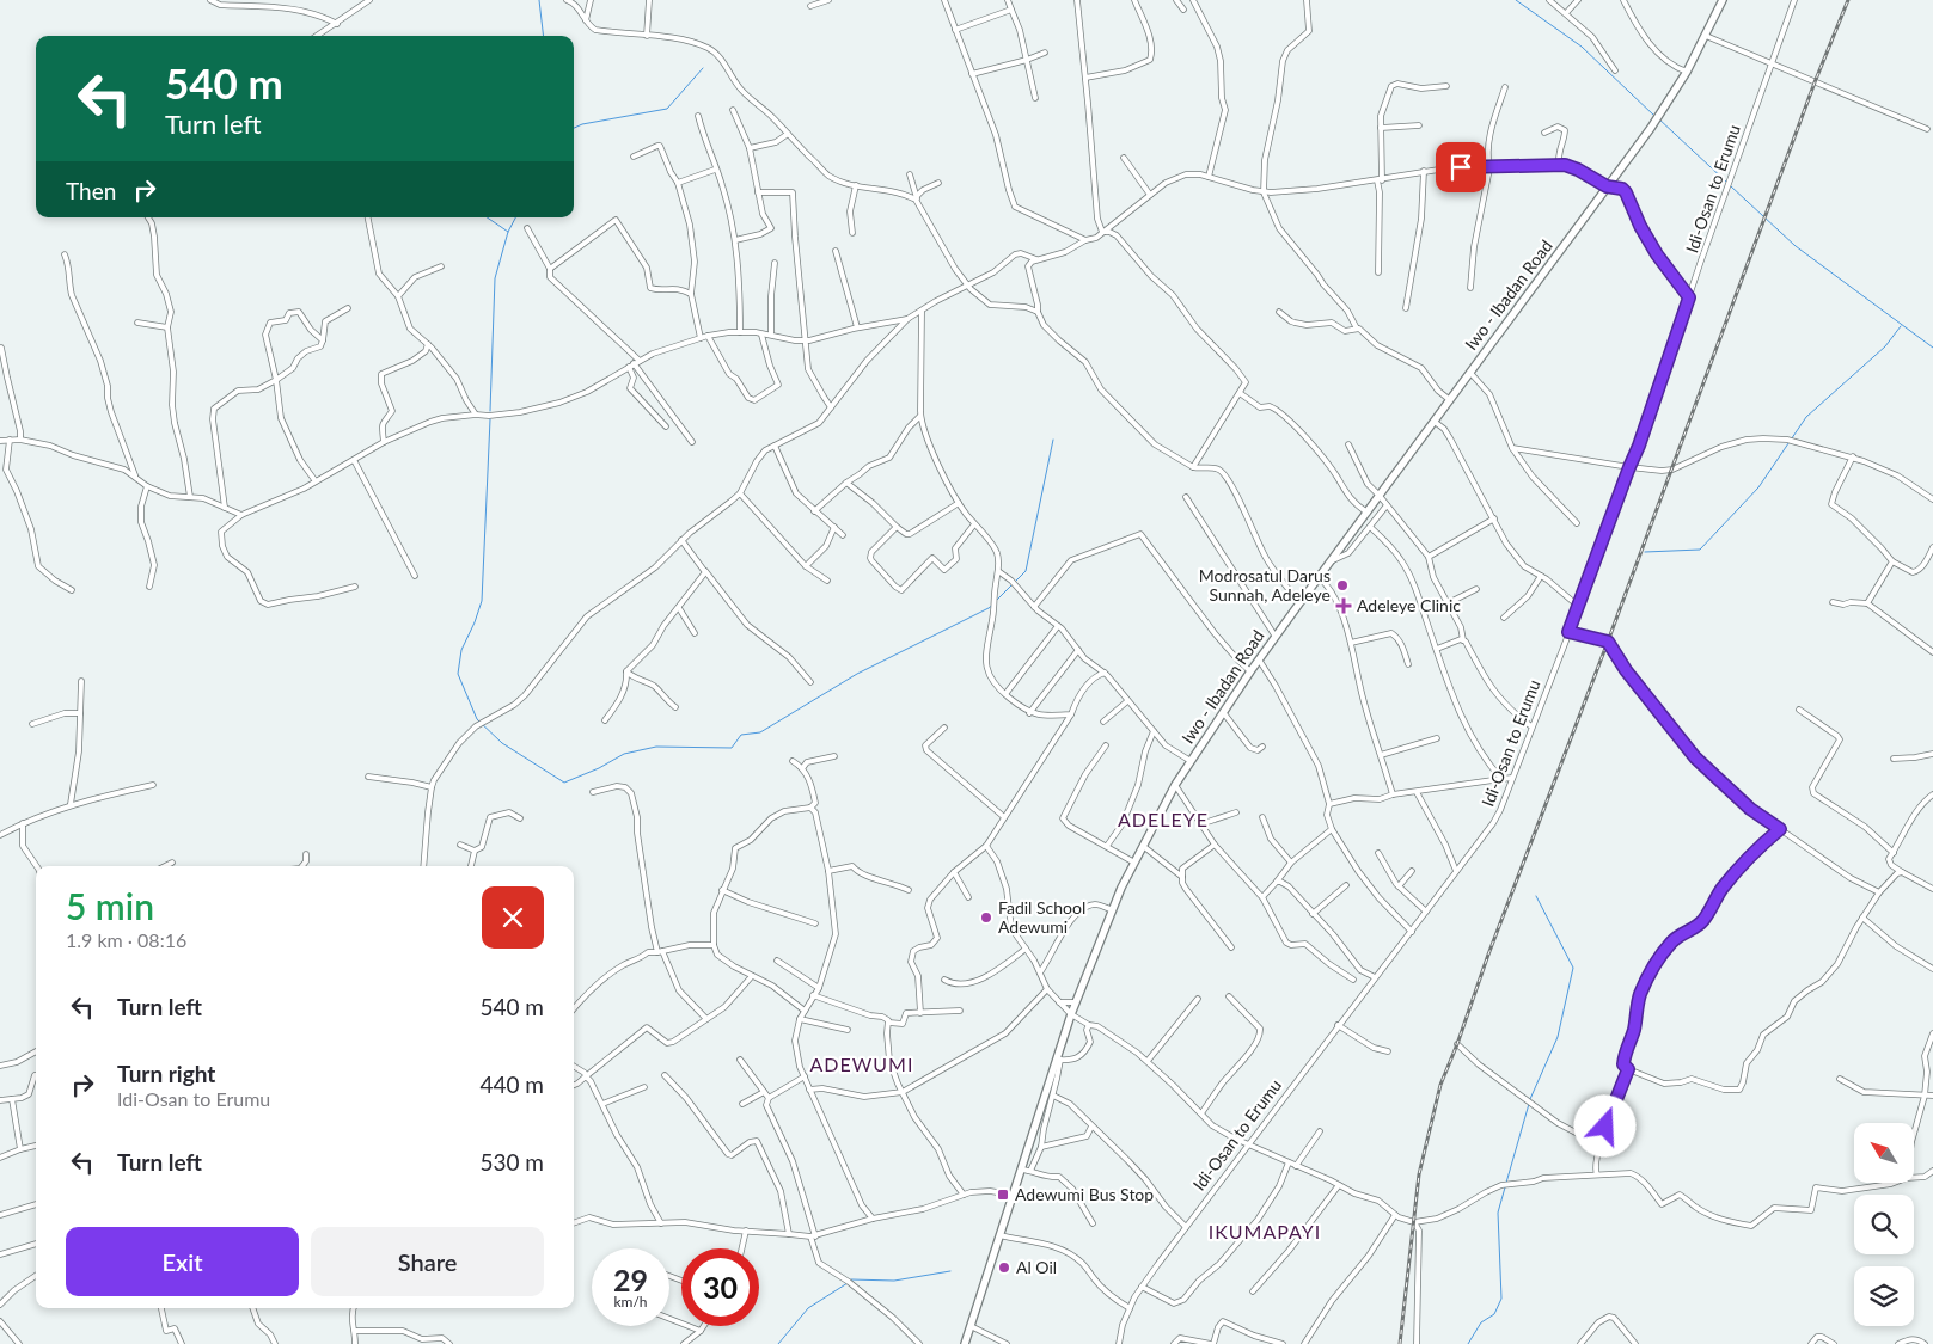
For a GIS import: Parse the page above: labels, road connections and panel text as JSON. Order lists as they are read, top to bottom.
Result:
{
  "streets": {
    "main road": ["Iwo - Ibadan Road"],
    "street": ["Idi-Osan to Erumu"]
  },
  "districts": ["ADELEYE", "ADEWUMI", "IKUMAPAYI"],
  "places": {
    "other": ["Modrosatul Darus Sunnah, Adeleye", "Fadil School Adewumi", "Al Oil"],
    "health": ["Adeleye Clinic"],
    "transit": ["Adewumi Bus Stop"]
  },
  "north": "top left",
  "page": {
    "turn": ["540 m", "Turn left"],
    "then": "Then",
    "heading": ["5 min", "1.9 km · 08:16"],
    "list": [
      {
        "name": "Turn left",
        "value": "540 m"
      },
      {
        "name": "Turn right",
        "note": "Idi-Osan to Erumu",
        "value": "440 m"
      },
      {
        "name": "Turn left",
        "value": "530 m"
      }
    ],
    "buttons": ["Exit", "Share"],
    "speed": "29 km/h",
    "limit": "30"
  }
}
